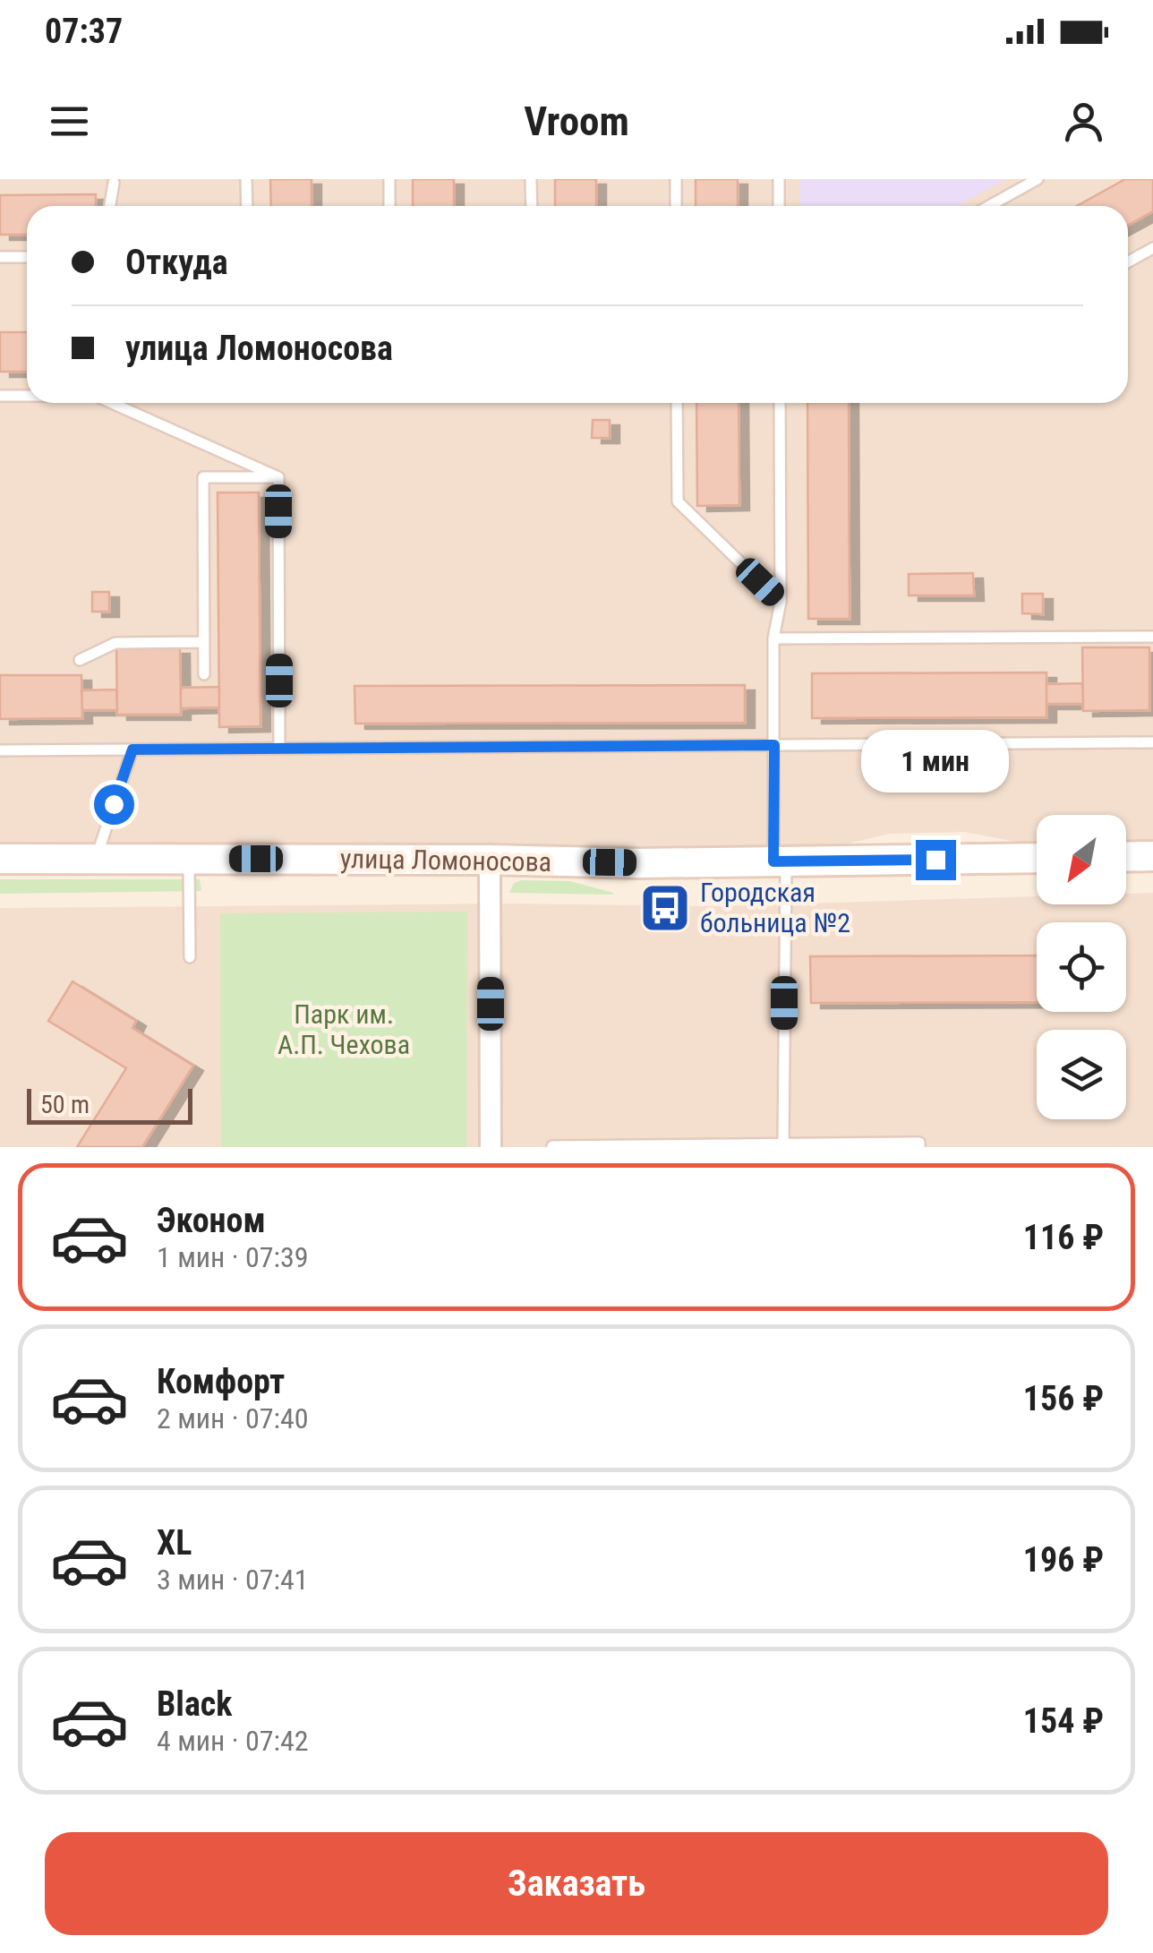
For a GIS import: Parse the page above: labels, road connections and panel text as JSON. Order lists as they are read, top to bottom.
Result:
{
  "streets": {
    "main road": ["улица Ломоносова"]
  },
  "parks": ["Парк им. А.П. Чехова"],
  "places": {
    "bus stop": ["Городская больница №2"]
  },
  "scale_bar": "50 m",
  "north": "bottom left",
  "page": {
    "status": "07:37",
    "header": "Vroom",
    "banner": ["Откуда", "улица Ломоносова"],
    "bubble": "1 мин",
    "scale": "50 m",
    "list": [
      {
        "name": "Эконом",
        "note": "1 мин · 07:39",
        "value": "116 ₽"
      },
      {
        "name": "Комфорт",
        "note": "2 мин · 07:40",
        "value": "156 ₽"
      },
      {
        "name": "XL",
        "note": "3 мин · 07:41",
        "value": "196 ₽"
      },
      {
        "name": "Black",
        "note": "4 мин · 07:42",
        "value": "154 ₽"
      }
    ],
    "buttons": "Заказать"
  }
}
